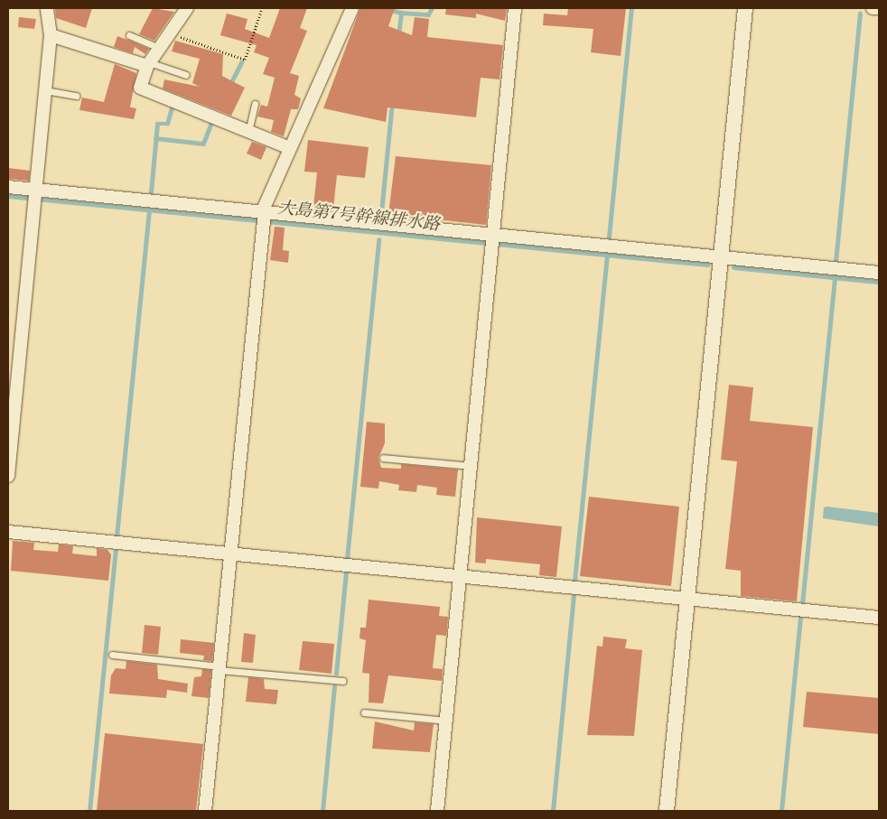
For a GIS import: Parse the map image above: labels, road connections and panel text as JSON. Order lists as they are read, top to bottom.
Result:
{
  "water": ["大島第7号幹線排水路"]
}
